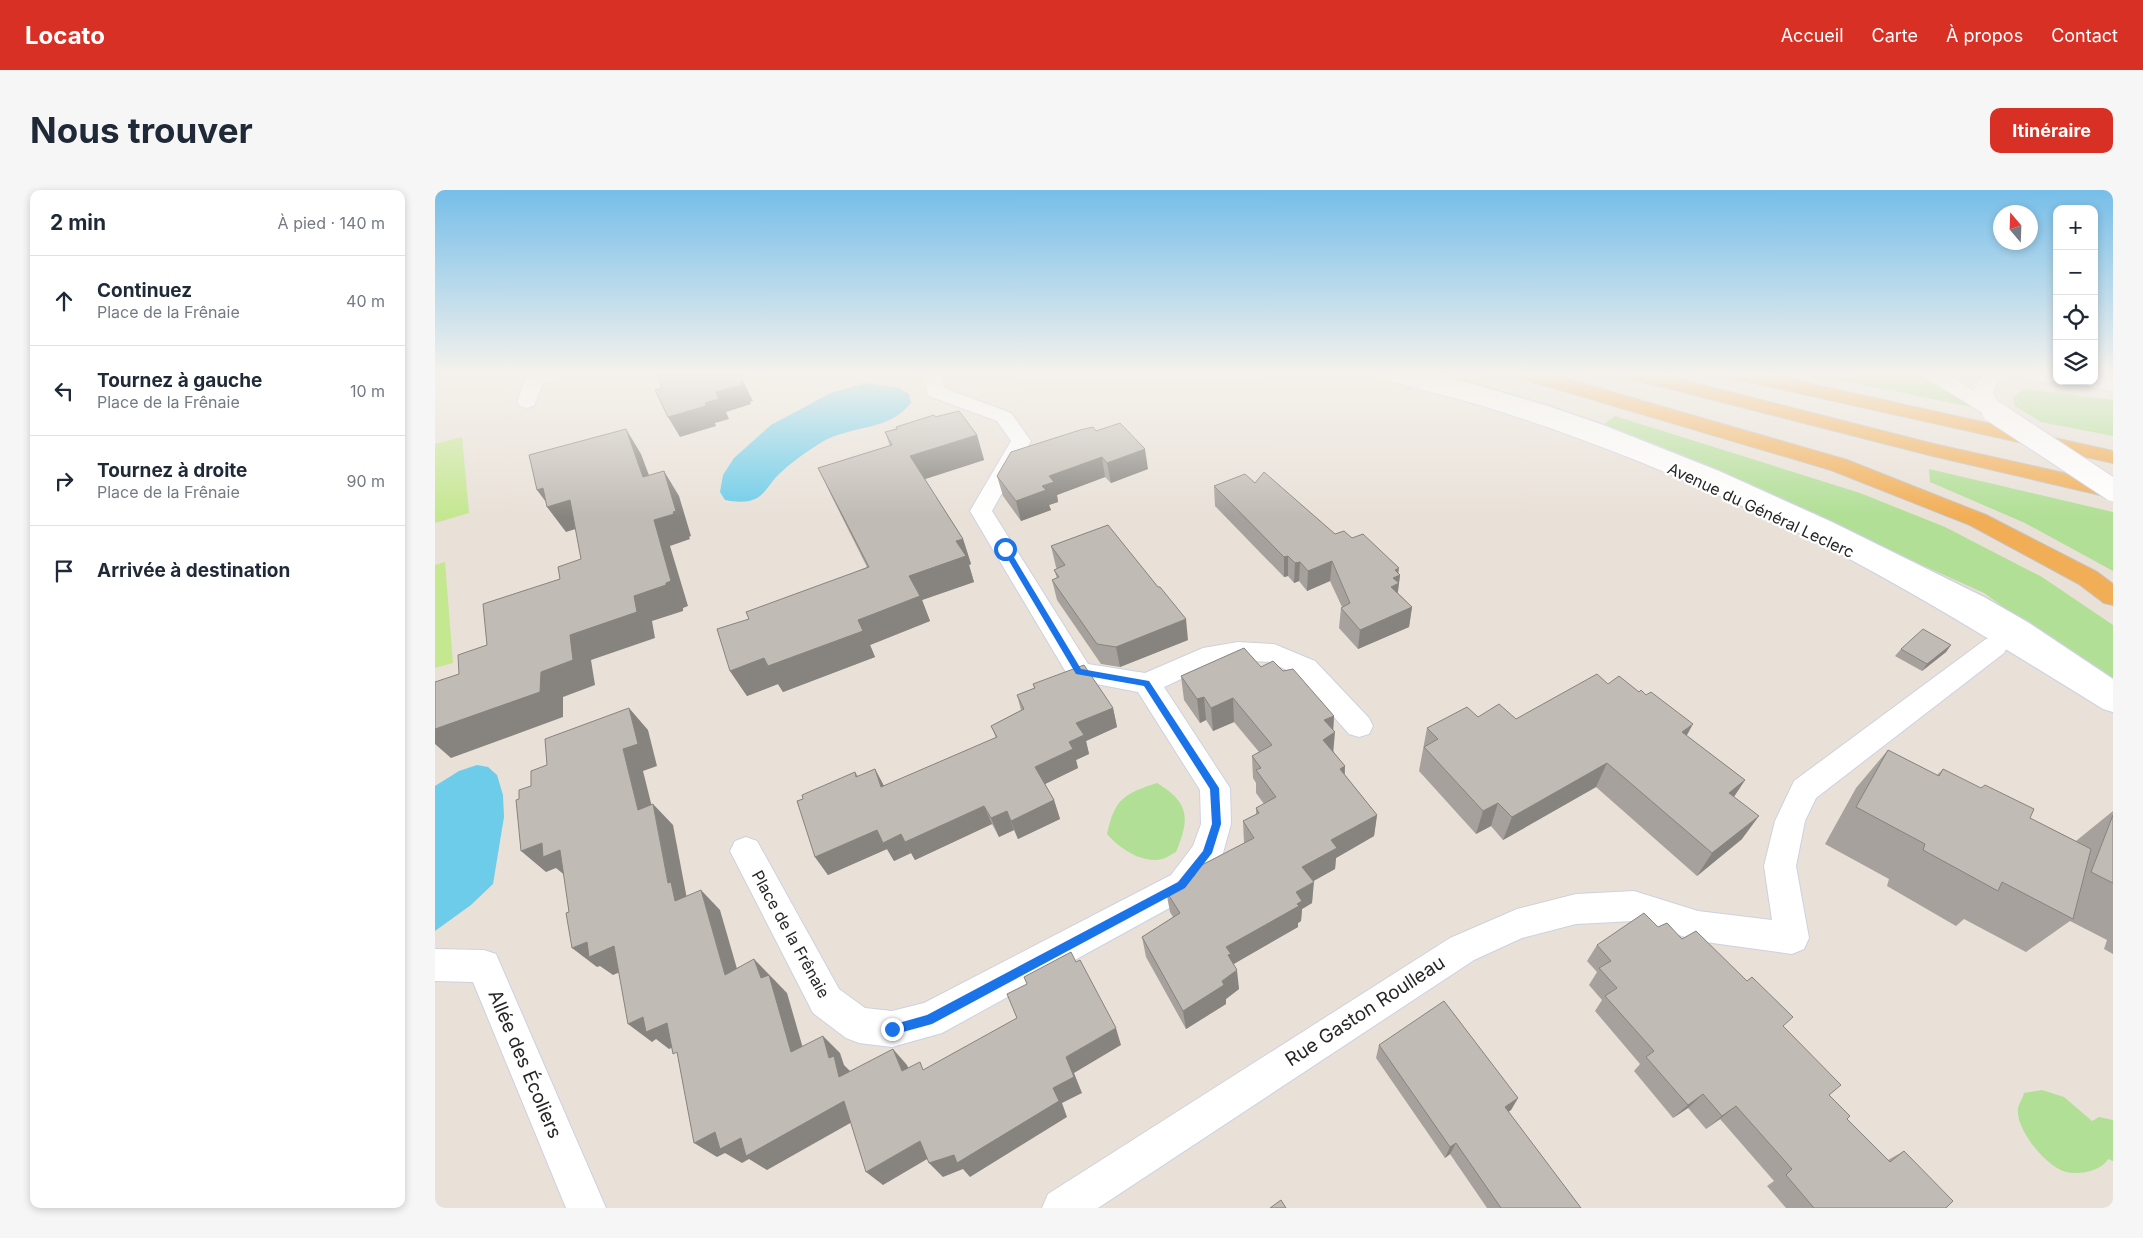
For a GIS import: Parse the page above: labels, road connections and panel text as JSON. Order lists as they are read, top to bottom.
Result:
{
  "streets": {
    "street": [
      "Avenue du Général Leclerc",
      "Place de la Frênaie",
      "Rue Gaston Roulleau",
      "Allée des Écoliers"
    ]
  },
  "north": "top",
  "page": {
    "header": "Locato",
    "nav": [
      "Accueil",
      "Carte",
      "À propos",
      "Contact"
    ],
    "buttons": "Itinéraire",
    "title": "Nous trouver",
    "heading": ["2 min", "À pied · 140 m"],
    "map_buttons": ["+", "−"],
    "list": [
      ["Continuez", "Place de la Frênaie", "40 m"],
      ["Tournez à gauche", "Place de la Frênaie", "10 m"],
      ["Tournez à droite", "Place de la Frênaie", "90 m"],
      "Arrivée à destination"
    ]
  }
}
